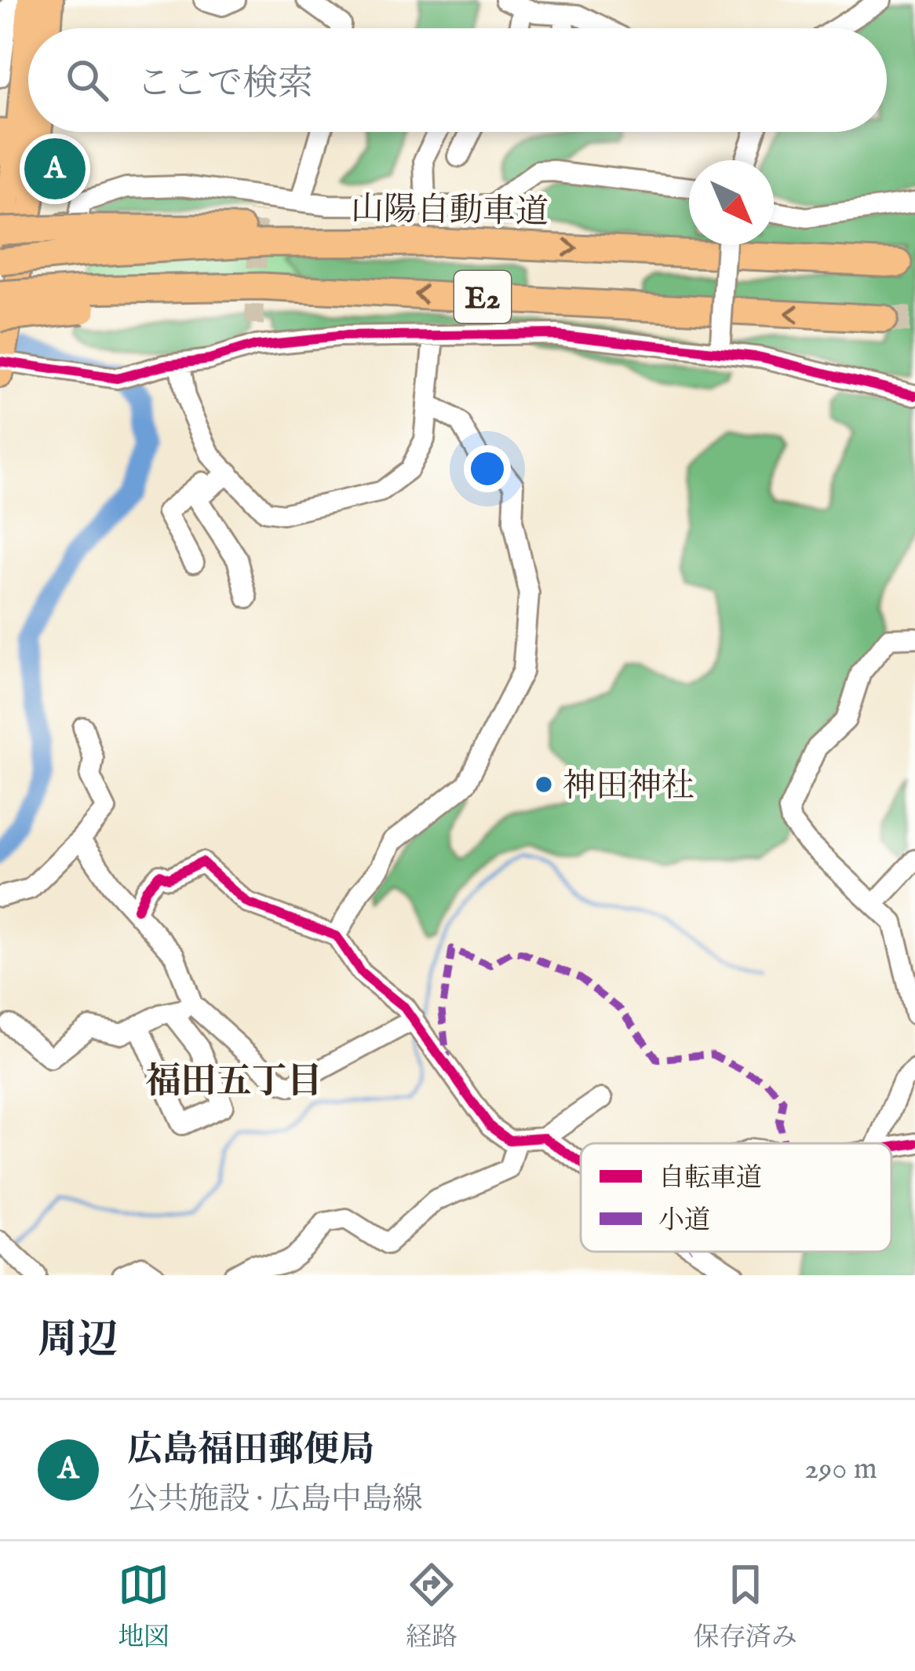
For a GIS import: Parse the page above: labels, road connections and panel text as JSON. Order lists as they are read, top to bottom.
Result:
{
  "streets": {
    "highway": ["山陽自動車道", "E2"]
  },
  "districts": ["福田五丁目"],
  "places": ["神田神社"],
  "legend": ["自転車道", "小道"],
  "north": "bottom right",
  "page": {
    "search": "ここで検索",
    "pins": "A",
    "heading": "周辺",
    "list": [
      {
        "mark": "A",
        "name": "広島福田郵便局",
        "note": "公共施設 · 広島中島線",
        "value": "290 m"
      }
    ],
    "nav": ["地図", "経路", "保存済み"]
  }
}
